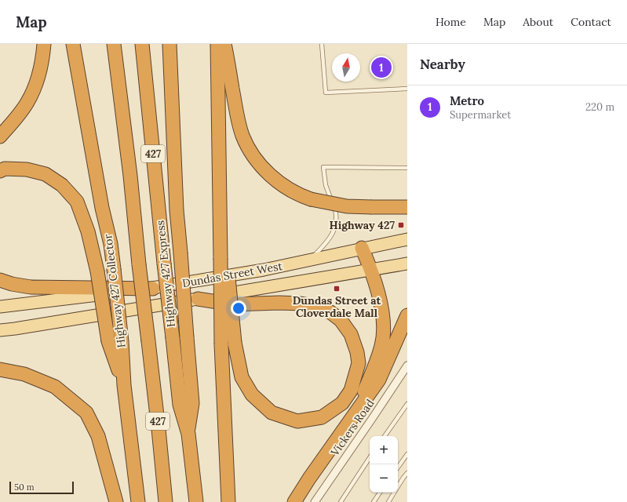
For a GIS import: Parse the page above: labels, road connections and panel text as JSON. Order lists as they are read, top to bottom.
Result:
{
  "streets": {
    "highway": ["427", "Highway 427 Express", "Highway 427 Collector"],
    "main road": ["Dundas Street West"],
    "street": ["Vickers Road"]
  },
  "places": {
    "transit": ["Highway 427", "Dundas Street at Cloverdale Mall"]
  },
  "scale_bar": "50 m",
  "north": "top",
  "page": {
    "header": "Map",
    "nav": [
      "Home",
      "Map",
      "About",
      "Contact"
    ],
    "heading": "Nearby",
    "pins": "1",
    "list": [
      {
        "mark": "1",
        "name": "Metro",
        "note": "Supermarket",
        "value": "220 m"
      }
    ],
    "map_buttons": ["+", "−"],
    "scale": "50 m"
  }
}
